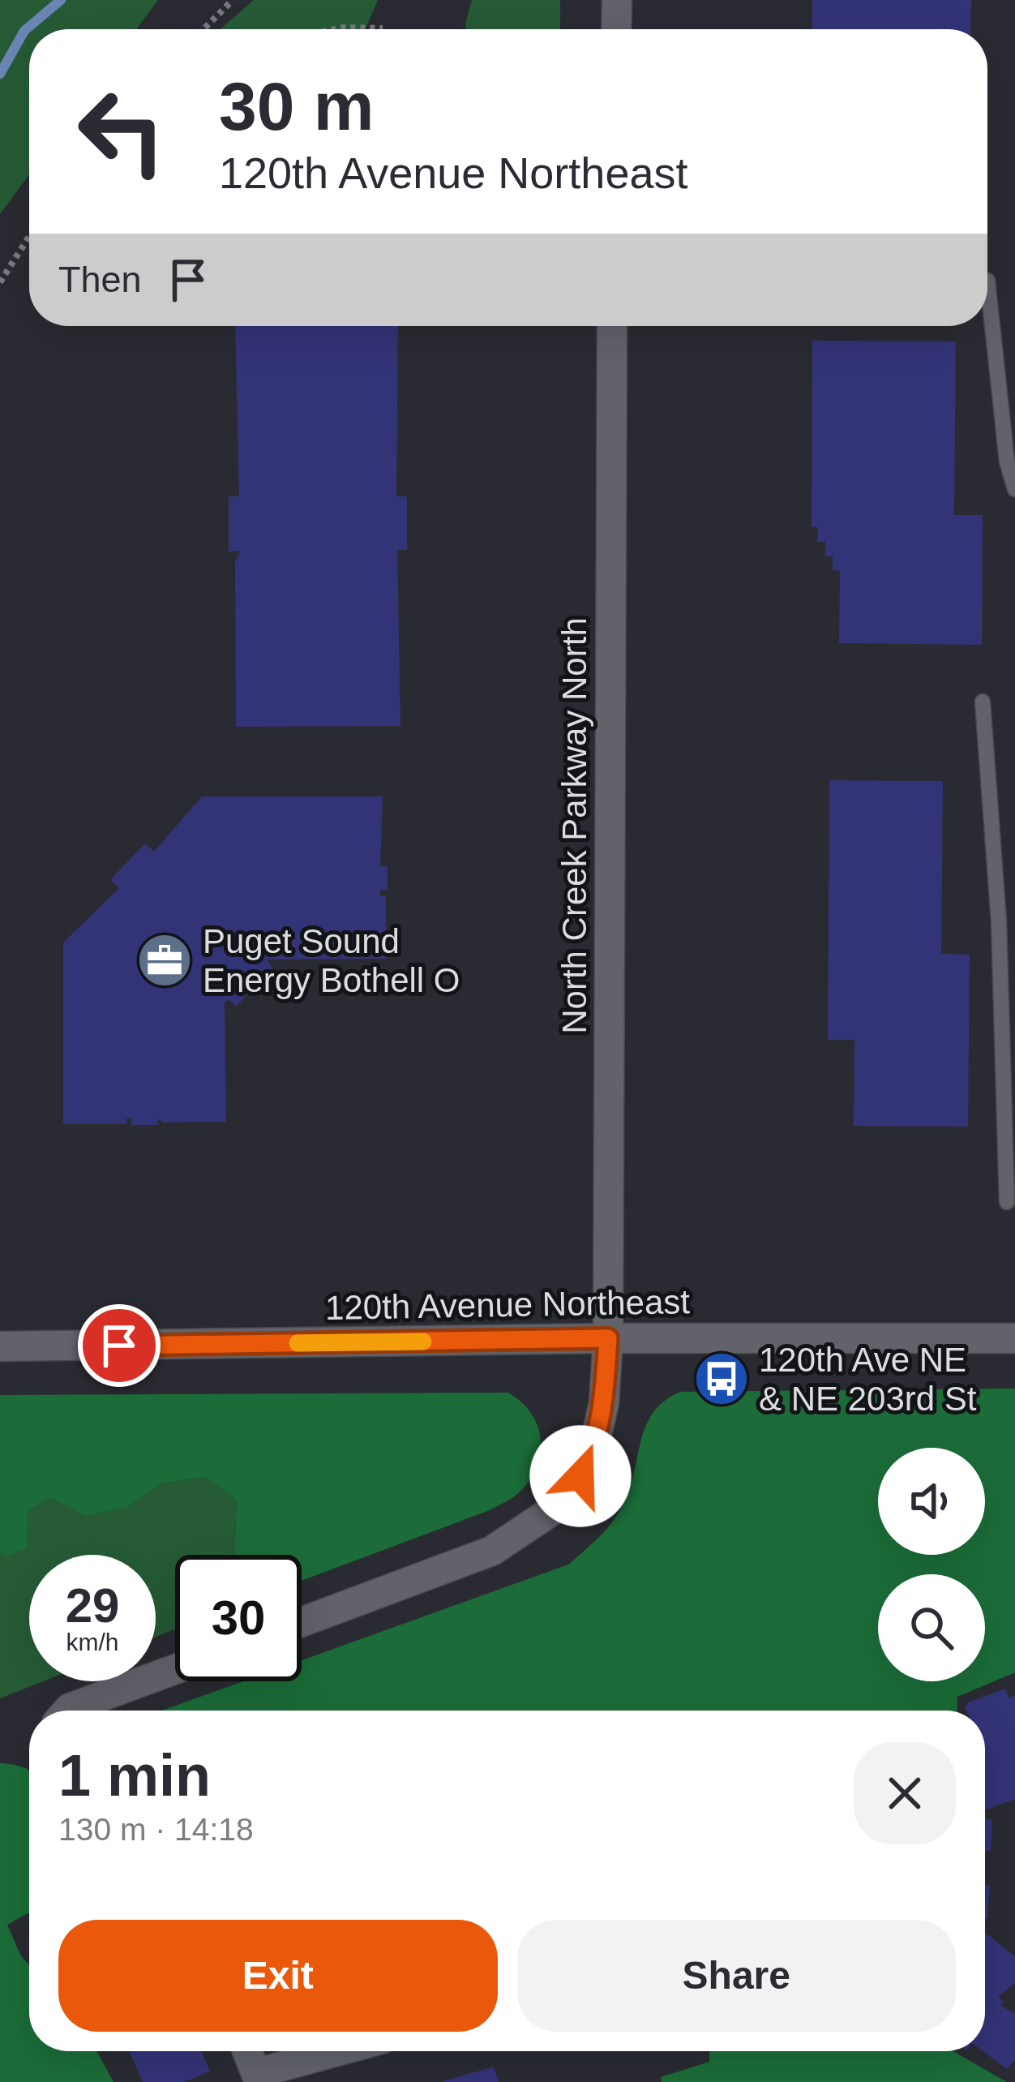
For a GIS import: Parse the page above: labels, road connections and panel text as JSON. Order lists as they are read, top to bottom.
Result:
{
  "streets": {
    "street": ["North Creek Parkway North", "120th Avenue Northeast"]
  },
  "crossings": [
    ["North Creek Parkway North", "120th Avenue Northeast"]
  ],
  "places": {
    "office": ["Puget Sound Energy Bothell O"],
    "bus stop": ["120th Ave NE & NE 203rd St"]
  },
  "page": {
    "turn": ["30 m", "120th Avenue Northeast"],
    "then": "Then",
    "speed": "29 km/h",
    "limit": "30",
    "heading": ["1 min", "130 m · 14:18"],
    "buttons": ["Exit", "Share"]
  }
}
